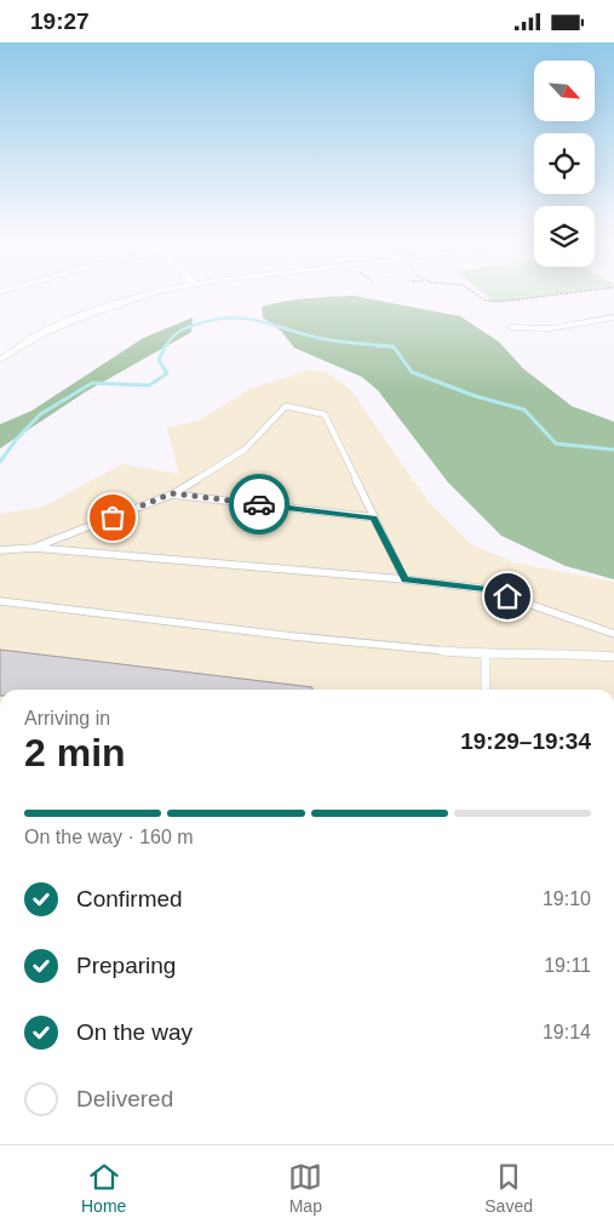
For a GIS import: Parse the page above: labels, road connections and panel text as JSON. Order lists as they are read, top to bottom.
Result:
{
  "north": "bottom right",
  "page": {
    "status": "19:27",
    "heading": ["2 min", "Arriving in", "19:29–19:34"],
    "bar": "On the way · 160 m",
    "list": [
      ["Confirmed", "19:10"],
      ["Preparing", "19:11"],
      ["On the way", "19:14"],
      "Delivered"
    ],
    "tabs": ["Home", "Map", "Saved"]
  }
}
